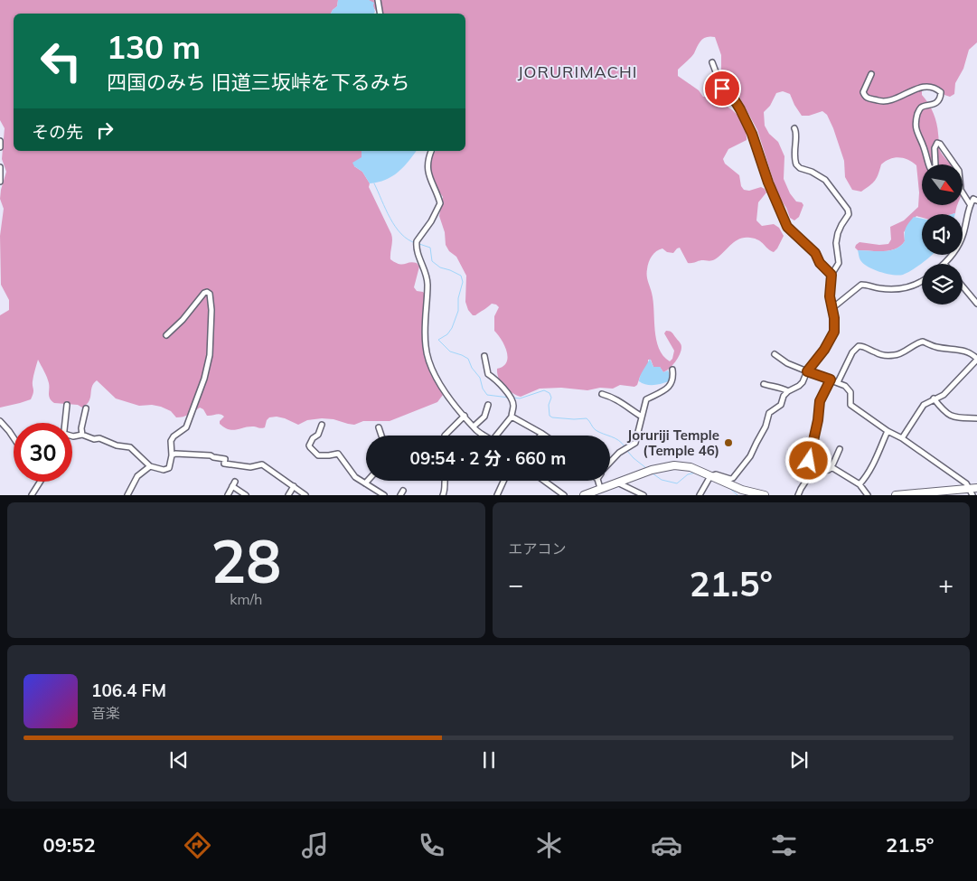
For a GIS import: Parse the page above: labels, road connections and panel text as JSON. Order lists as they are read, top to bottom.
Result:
{
  "districts": ["JORURIMACHI"],
  "places": ["Joruriji Temple (Temple 46)"],
  "north": "bottom right",
  "page": {
    "turn": ["130 m", "四国のみち 旧道三坂峠を下るみち"],
    "then": "その先",
    "limit": "30",
    "trip": "09:54 · 2 分 · 660 m",
    "tile": [
      ["28", "km/h"],
      "エアコン"
    ],
    "heat": ["−", "21.5°", "+"],
    "song": ["106.4 FM", "音楽"],
    "tabs": ["09:52", "21.5°"]
  }
}
